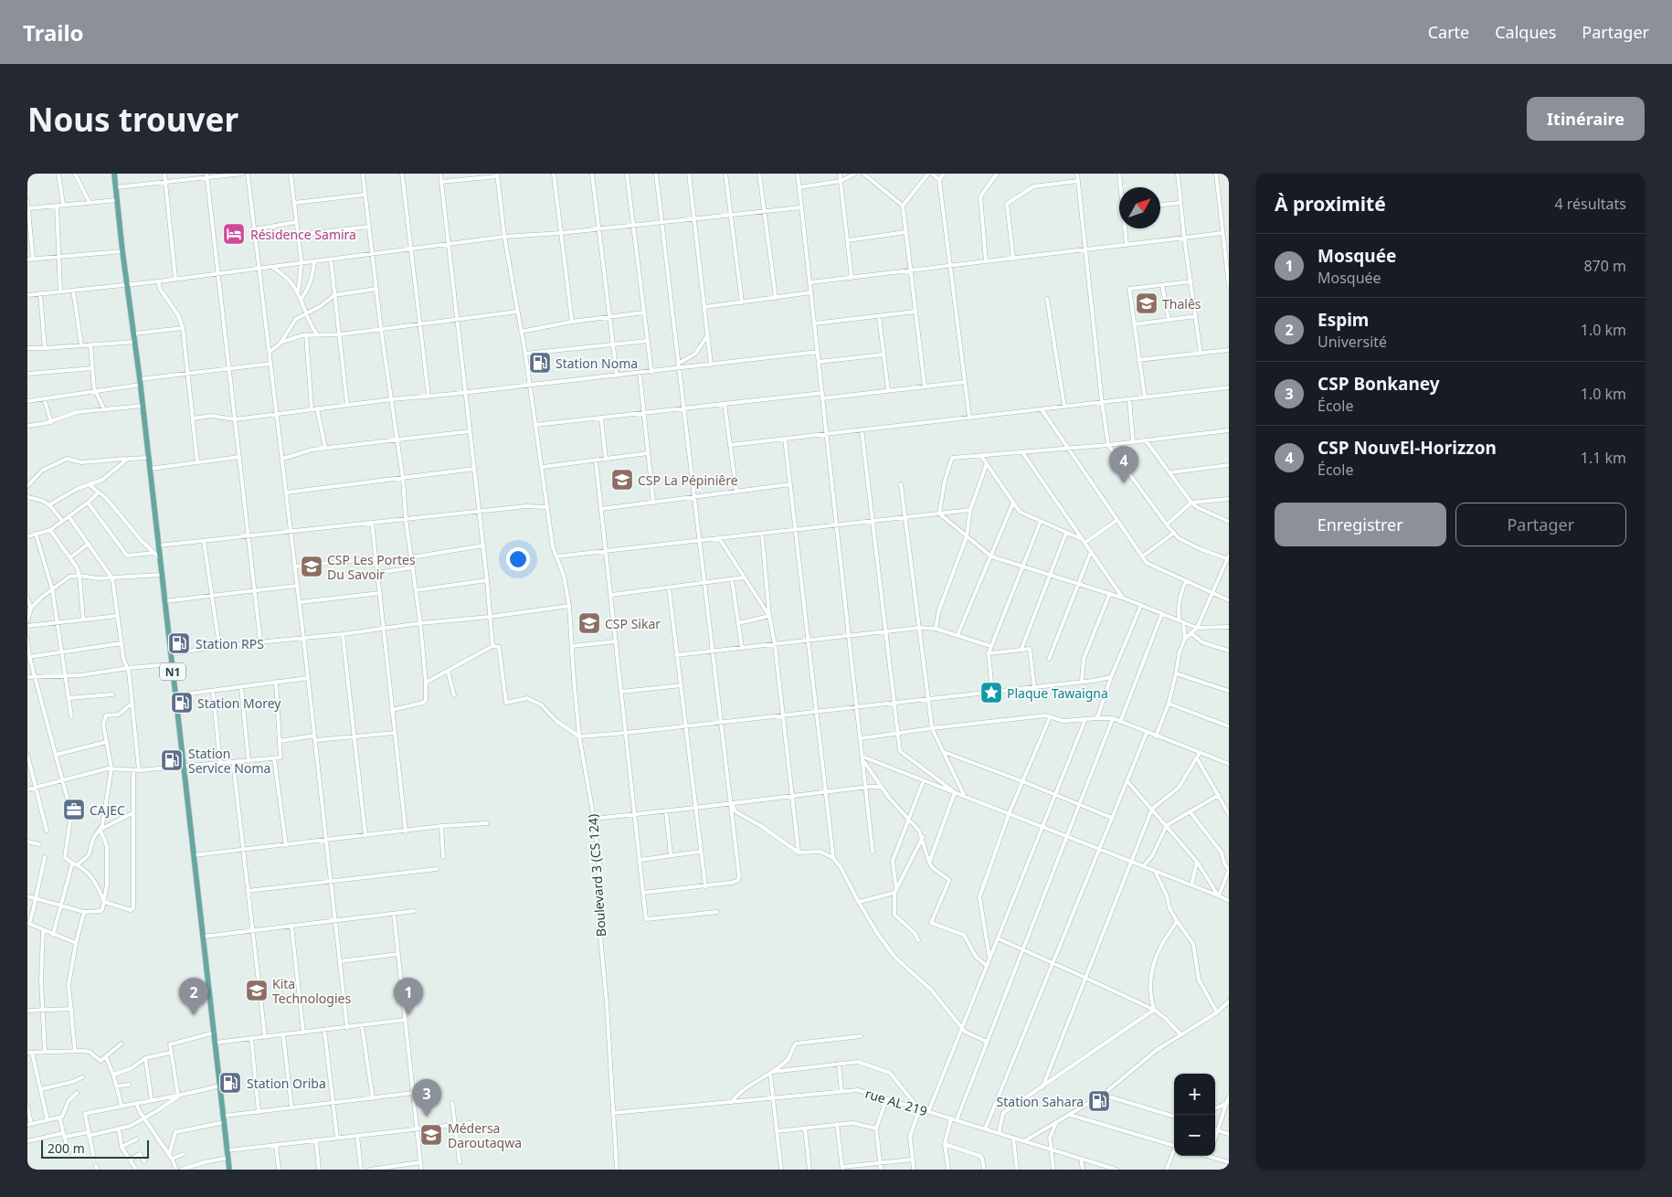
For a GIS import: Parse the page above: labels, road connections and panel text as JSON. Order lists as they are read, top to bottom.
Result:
{
  "streets": {
    "main road": ["N1"],
    "street": ["Boulevard 3 (CS 124)", "rue AL 219"]
  },
  "crossings": [
    ["Boulevard 3 (CS 124)", "rue AL 219"]
  ],
  "places": {
    "hotel": ["Résidence Samira"],
    "school or university": [
      "Thalês",
      "CSP La Pépiniêre",
      "CSP Les Portes Du Savoir",
      "CSP Sikar",
      "Kita Technologies",
      "Médersa Daroutaqwa"
    ],
    "fuel station": [
      "Station Noma",
      "Station RPS",
      "Station Morey",
      "Station Service Noma",
      "Station Oriba",
      "Station Sahara"
    ],
    "place": ["Plaque Tawaigna"],
    "office": ["CAJEC"]
  },
  "scale_bar": "200 m",
  "north": "top right",
  "page": {
    "header": "Trailo",
    "nav": ["Carte", "Calques", "Partager"],
    "buttons": [
      "Itinéraire",
      ["Enregistrer", "Partager"]
    ],
    "title": "Nous trouver",
    "heading": ["À proximité", "4 résultats"],
    "list": [
      {
        "mark": "1",
        "name": "Mosquée",
        "note": "Mosquée",
        "value": "870 m"
      },
      {
        "mark": "2",
        "name": "Espim",
        "note": "Université",
        "value": "1.0 km"
      },
      {
        "mark": "3",
        "name": "CSP Bonkaney",
        "note": "École",
        "value": "1.0 km"
      },
      {
        "mark": "4",
        "name": "CSP NouvEl-Horizzon",
        "note": "École",
        "value": "1.1 km"
      }
    ],
    "pins": [
      "4",
      "1",
      "2",
      "3"
    ],
    "map_buttons": ["+", "−"],
    "scale": "200 m"
  }
}
